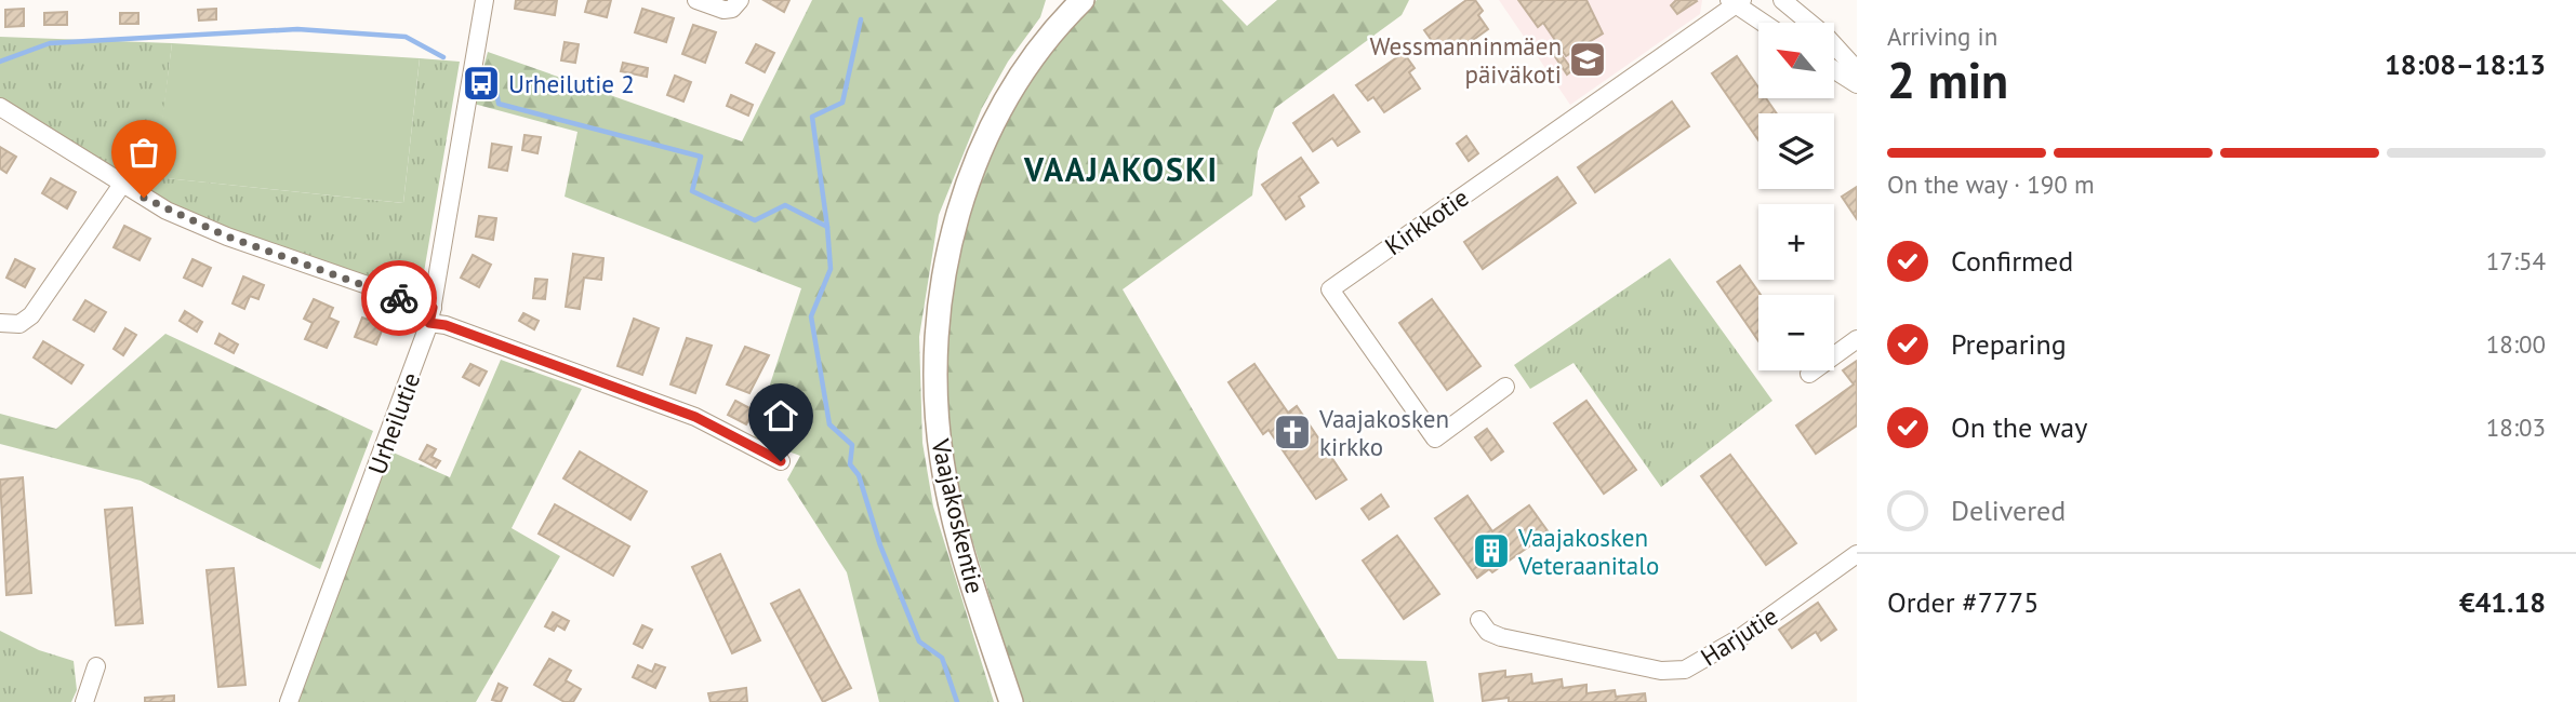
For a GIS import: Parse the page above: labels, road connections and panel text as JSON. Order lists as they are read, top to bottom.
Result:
{
  "streets": {
    "main road": ["Vaajakoskentie"],
    "street": ["Kirkkotie", "Urheilutie", "Harjutie"]
  },
  "districts": ["VAAJAKOSKI"],
  "places": {
    "school or university": ["Wessmanninmäen päiväkoti"],
    "bus stop": ["Urheilutie 2"],
    "church": ["Vaajakosken kirkko"],
    "building": ["Vaajakosken Veteraanitalo"]
  },
  "north": "top left",
  "page": {
    "heading": ["2 min", "Arriving in", "18:08–18:13"],
    "panel": ["Order #7775", "€41.18"],
    "map_buttons": ["+", "−"],
    "bar": "On the way · 190 m",
    "list": [
      ["Confirmed", "17:54"],
      ["Preparing", "18:00"],
      ["On the way", "18:03"],
      "Delivered"
    ]
  }
}
